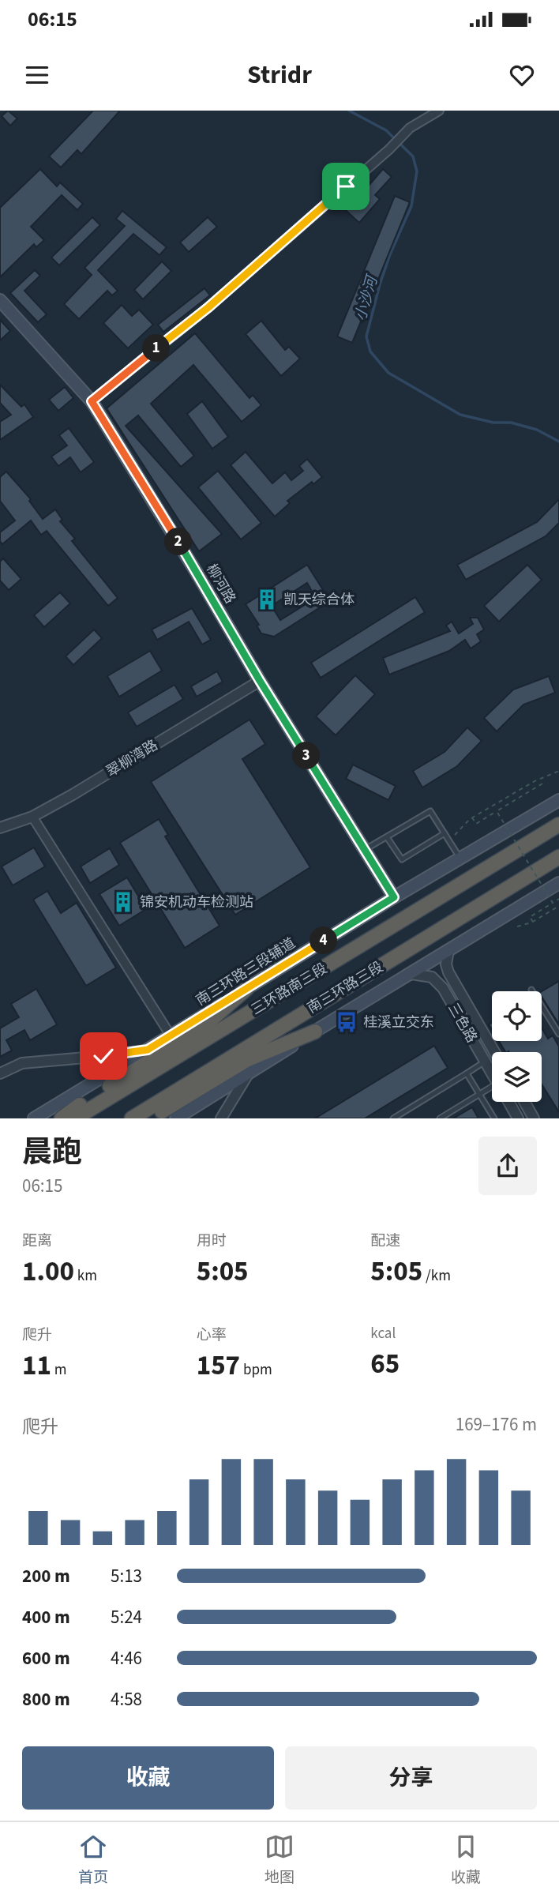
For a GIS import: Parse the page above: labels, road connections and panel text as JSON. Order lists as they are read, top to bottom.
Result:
{
  "streets": {
    "highway": ["南三环路三段", "三环路南三段"],
    "main road": ["柳河路", "南三环路三段辅道"],
    "street": ["翠柳湾路", "三色路"]
  },
  "crossings": [
    ["柳河路", "翠柳湾路"],
    ["柳河路", "南三环路三段辅道"]
  ],
  "water": ["小沙河"],
  "places": {
    "building": ["凯天综合体", "锦安机动车检测站"],
    "bus stop": ["桂溪立交东"]
  },
  "page": {
    "status": "06:15",
    "header": "Stridr",
    "pins": [
      "1",
      "2",
      "3",
      "4"
    ],
    "heading": ["晨跑", "06:15"],
    "stats": [
      ["距离", "1.00 km"],
      ["用时", "5:05"],
      ["配速", "5:05 /km"],
      ["爬升", "11 m"],
      ["心率", "157 bpm"],
      ["kcal", "65"]
    ],
    "chart": ["爬升", "169–176 m"],
    "list": [
      {
        "name": "200 m",
        "note": "5:13"
      },
      {
        "name": "400 m",
        "note": "5:24"
      },
      {
        "name": "600 m",
        "note": "4:46"
      },
      {
        "name": "800 m",
        "note": "4:58"
      }
    ],
    "buttons": ["收藏", "分享"],
    "tabs": ["首页", "地图", "收藏"]
  }
}
